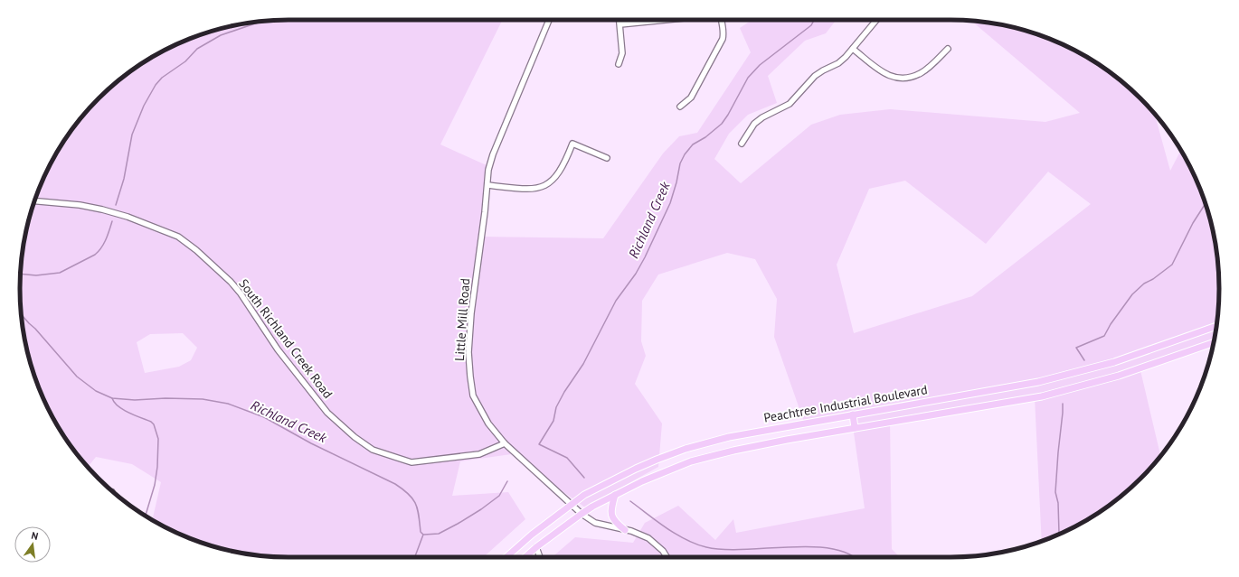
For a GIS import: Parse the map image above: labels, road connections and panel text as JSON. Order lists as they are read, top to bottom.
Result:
{
  "streets": {
    "main road": ["Peachtree Industrial Boulevard"],
    "street": ["Little Mill Road", "South Richland Creek Road"]
  },
  "crossings": [
    ["Little Mill Road", "South Richland Creek Road"],
    ["Little Mill Road", "Peachtree Industrial Boulevard"]
  ],
  "water": ["Richland Creek"],
  "north": "top"
}
